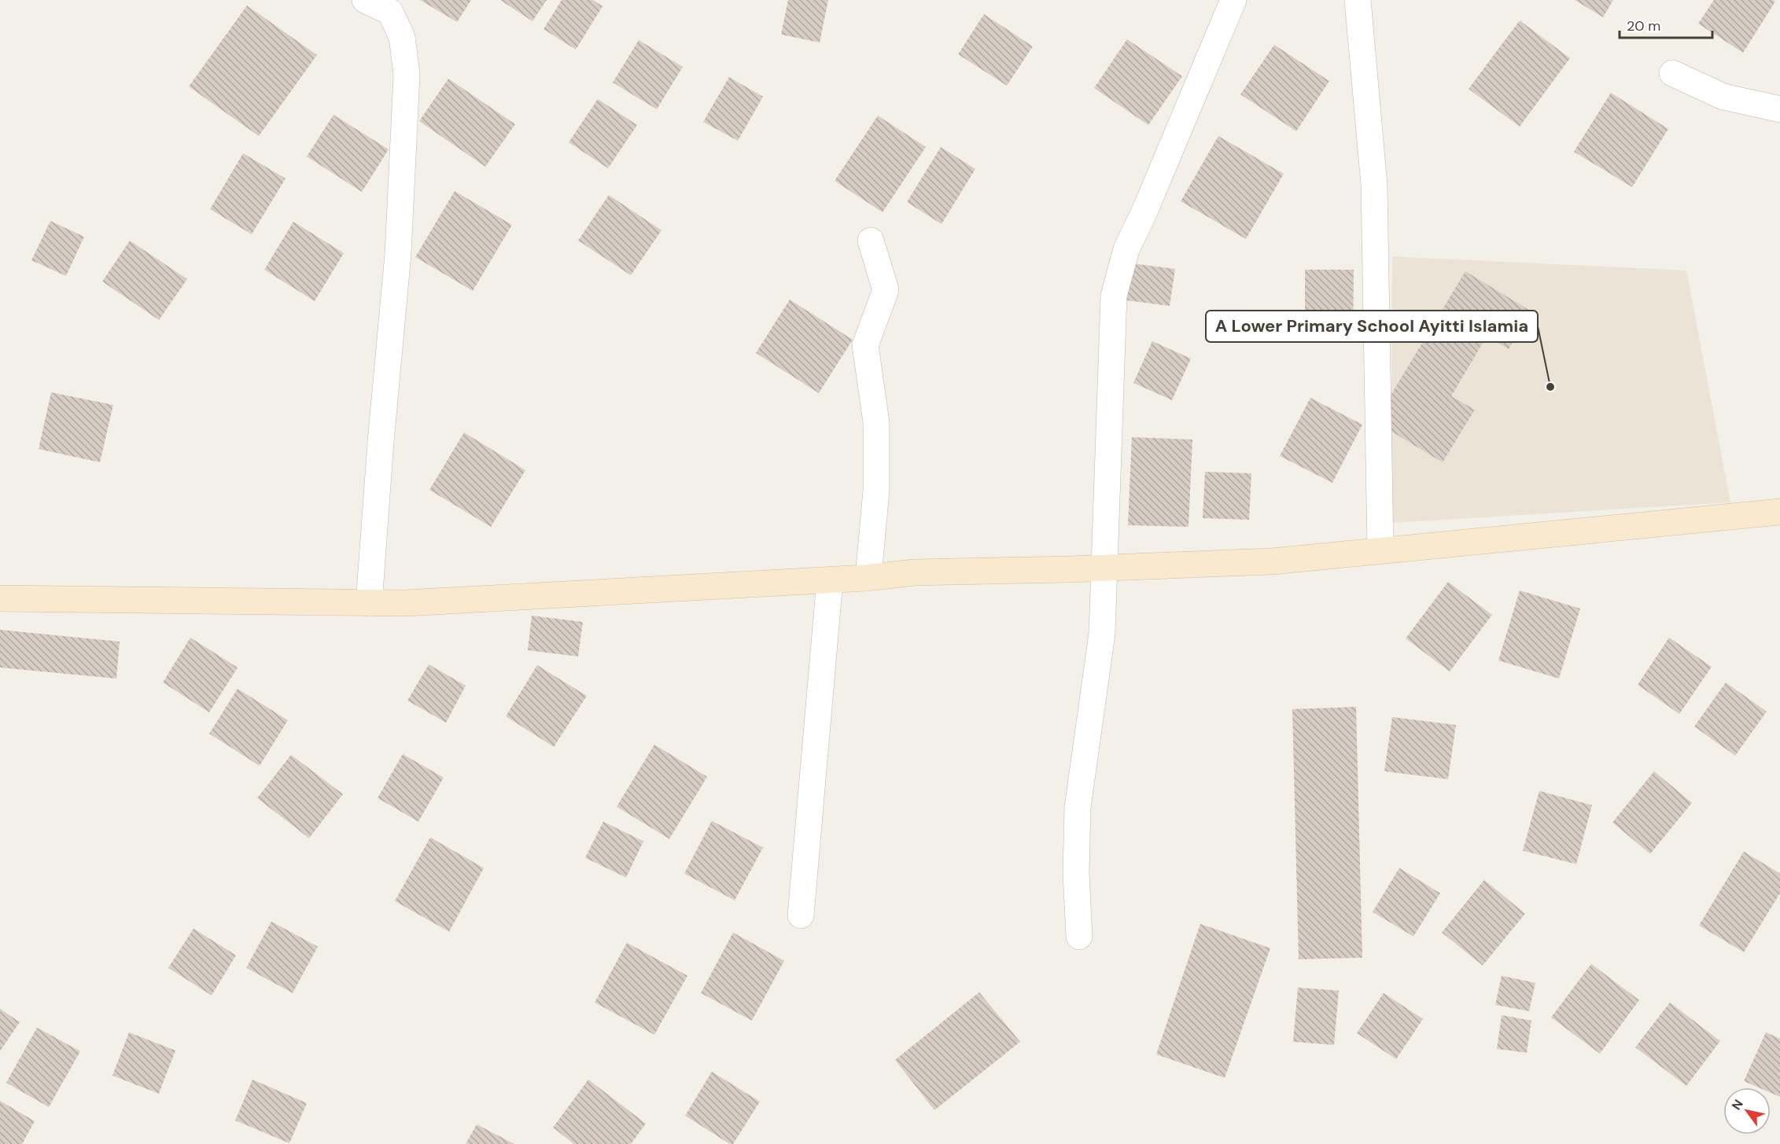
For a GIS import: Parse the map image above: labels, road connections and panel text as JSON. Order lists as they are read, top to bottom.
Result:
{
  "places": ["A Lower Primary School Ayitti Islamia"],
  "scale_bar": "20 m",
  "north": "top left"
}
